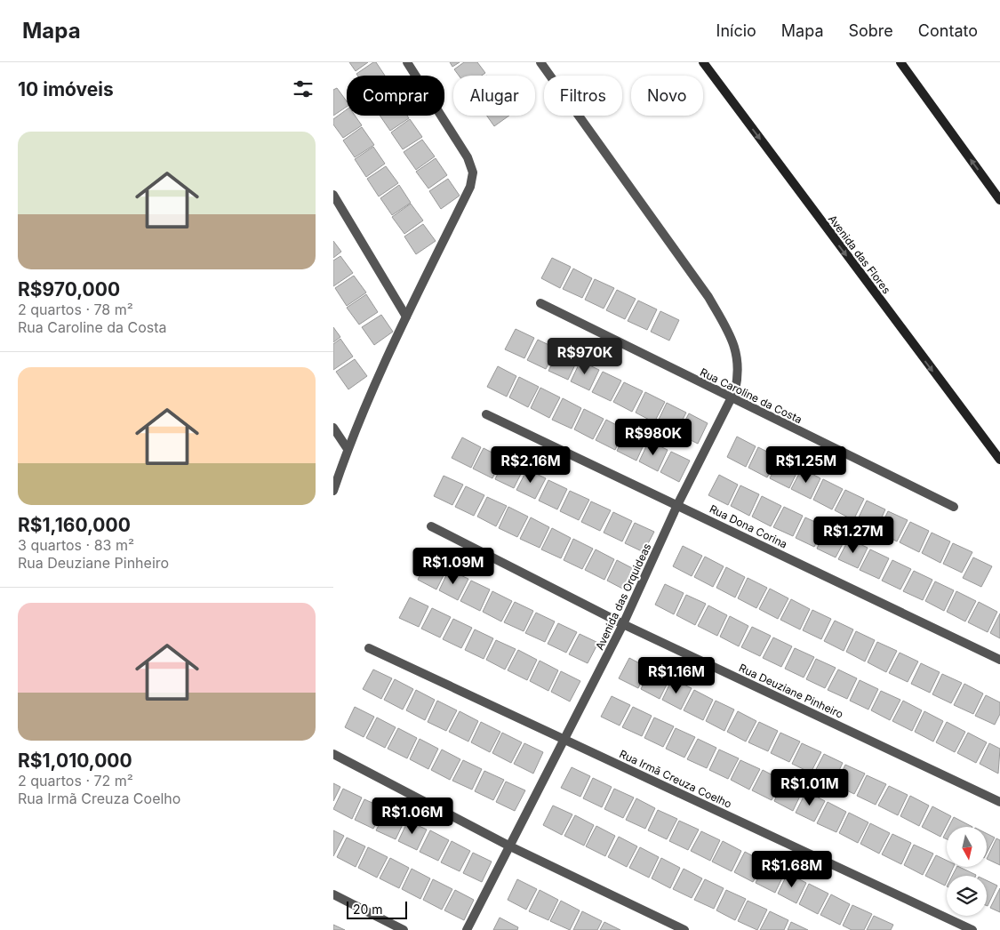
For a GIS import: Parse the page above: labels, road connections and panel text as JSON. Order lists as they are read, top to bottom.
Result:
{
  "streets": {
    "main road": ["Avenida das Flores"],
    "street": [
      "Rua Caroline da Costa",
      "Rua Dona Corina",
      "Avenida das Orquideas",
      "Rua Deuziane Pinheiro",
      "Rua Irmã Creuza Coelho"
    ]
  },
  "crossings": [
    ["Rua Caroline da Costa", "Avenida das Orquideas"],
    ["Rua Dona Corina", "Avenida das Orquideas"],
    ["Avenida das Orquideas", "Rua Deuziane Pinheiro"],
    ["Avenida das Orquideas", "Rua Irmã Creuza Coelho"]
  ],
  "one_way": ["Avenida das Flores"],
  "scale_bar": "20 m",
  "north": "bottom",
  "page": {
    "header": "Mapa",
    "nav": [
      "Início",
      "Mapa",
      "Sobre",
      "Contato"
    ],
    "heading": "10 imóveis",
    "chip": [
      "Comprar",
      "Alugar",
      "Filtros",
      "Novo"
    ],
    "list": [
      {
        "name": "R$970,000",
        "note": "2 quartos · 78 m² · Rua Caroline da Costa"
      },
      {
        "name": "R$1,160,000",
        "note": "3 quartos · 83 m² · Rua Deuziane Pinheiro"
      },
      {
        "name": "R$1,010,000",
        "note": "2 quartos · 72 m² · Rua Irmã Creuza Coelho"
      }
    ],
    "price": [
      "R$970K",
      "R$980K",
      "R$2.16M",
      "R$1.25M",
      "R$1.27M",
      "R$1.09M",
      "R$1.16M",
      "R$1.01M",
      "R$1.06M",
      "R$1.68M"
    ],
    "scale": "20 m"
  }
}
